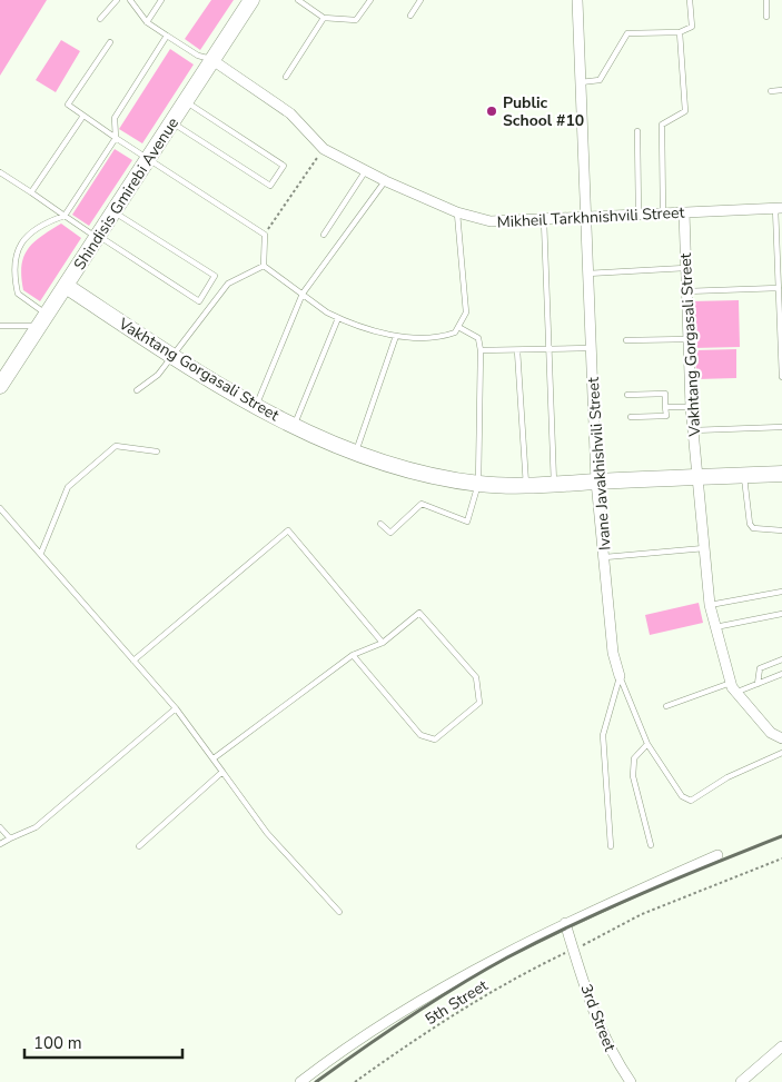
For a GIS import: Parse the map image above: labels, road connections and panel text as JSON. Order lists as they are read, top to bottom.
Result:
{
  "streets": {
    "street": [
      "Shindisis Gmirebi Avenue",
      "Mikheil Tarkhnishvili Street",
      "Vakhtang Gorgasali Street",
      "Ivane Javakhishvili Street",
      "3rd Street"
    ],
    "path": ["5th Street"]
  },
  "crossings": [
    ["Shindisis Gmirebi Avenue", "Mikheil Tarkhnishvili Street"],
    ["Shindisis Gmirebi Avenue", "Vakhtang Gorgasali Street"],
    ["Mikheil Tarkhnishvili Street", "Vakhtang Gorgasali Street"],
    ["Mikheil Tarkhnishvili Street", "Ivane Javakhishvili Street"],
    ["Vakhtang Gorgasali Street", "Ivane Javakhishvili Street"],
    ["5th Street", "3rd Street"]
  ],
  "places": ["Public School #10"],
  "scale_bar": "100 m"
}
